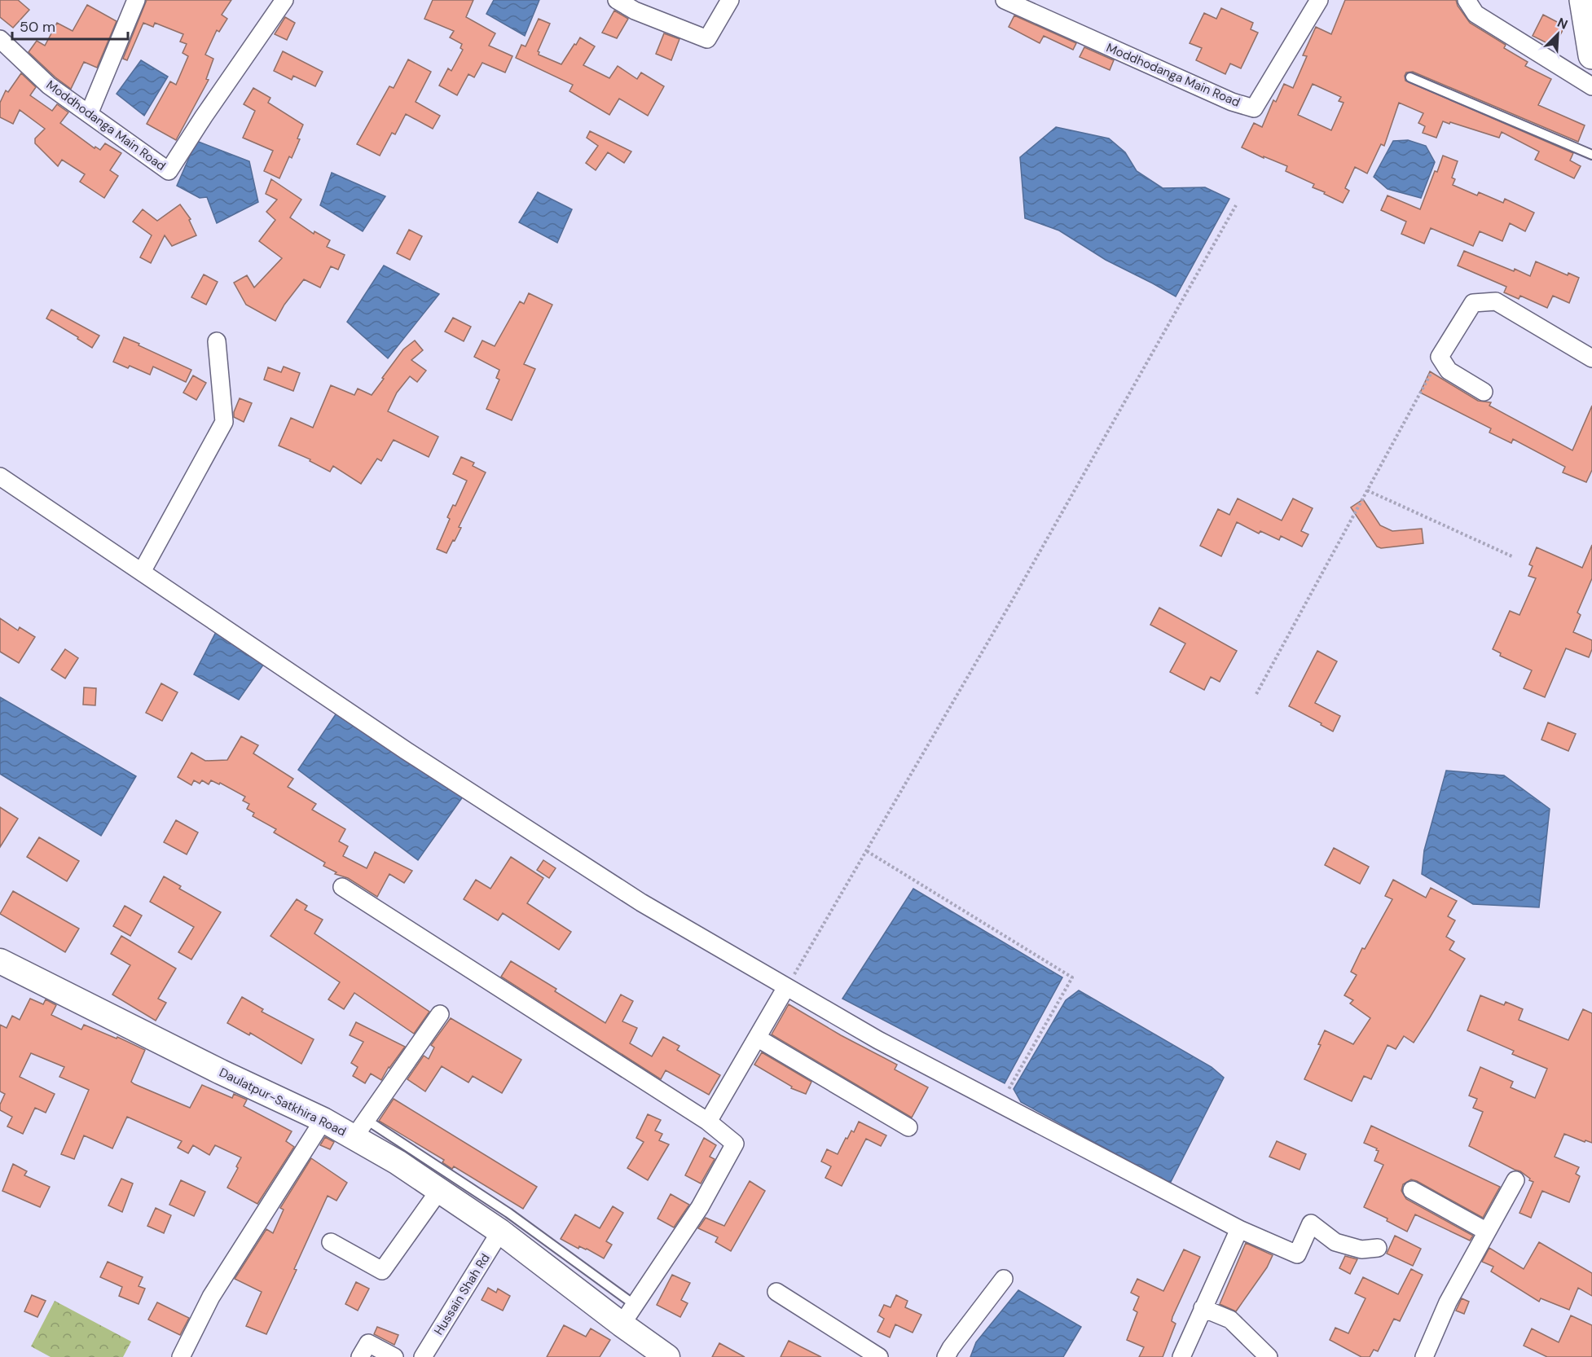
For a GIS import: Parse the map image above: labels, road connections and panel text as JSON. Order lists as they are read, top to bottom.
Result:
{
  "streets": {
    "main road": ["Daulatpur-Satkhira Road"],
    "street": ["Moddhodanga Main Road", "Hussain Shah Rd"]
  },
  "crossings": [
    ["Daulatpur-Satkhira Road", "Hussain Shah Rd"]
  ],
  "scale_bar": "50 m",
  "north": "top right"
}
